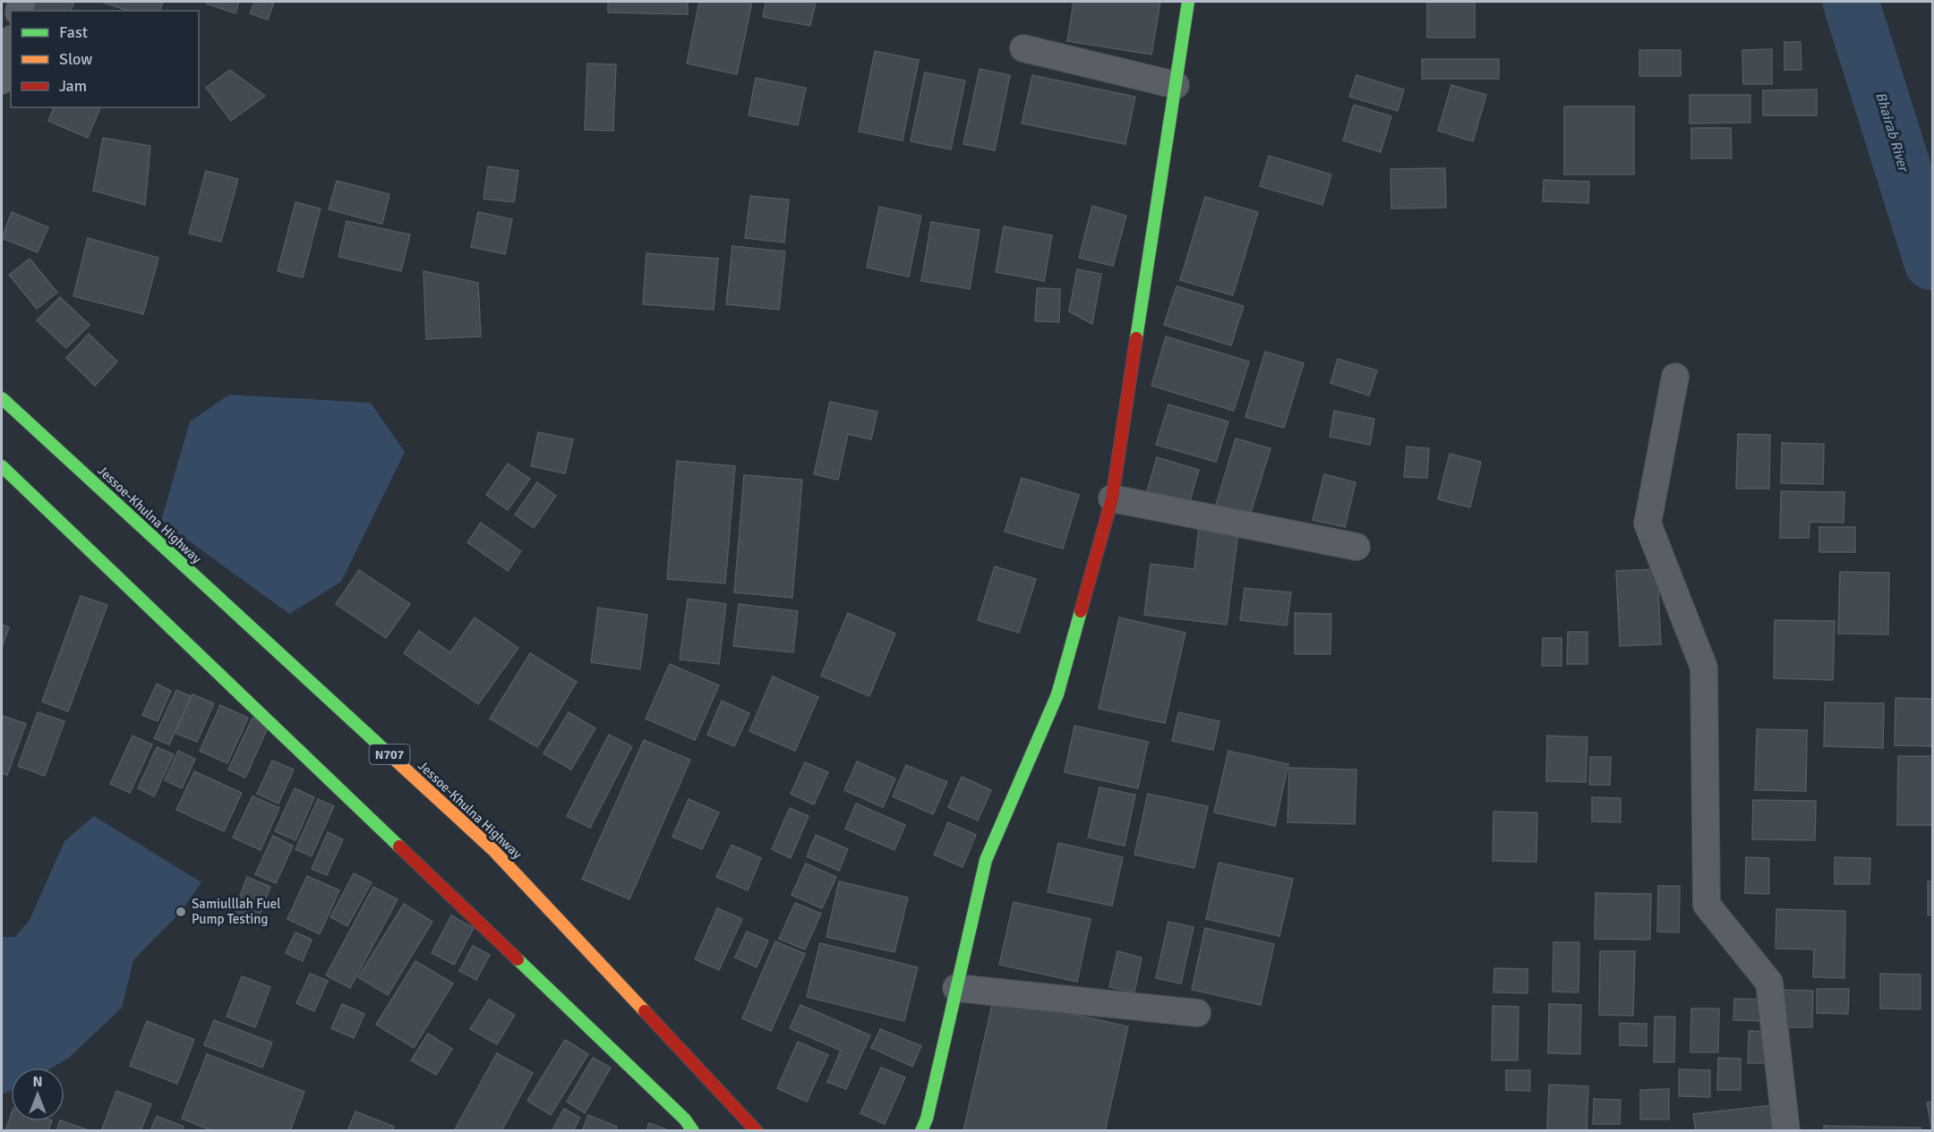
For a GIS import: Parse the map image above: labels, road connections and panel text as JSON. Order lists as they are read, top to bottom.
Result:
{
  "streets": {
    "main road": ["Jessoe-Khulna Highway", "N707"]
  },
  "water": ["Bhairab River"],
  "places": ["Samiulllah Fuel Pump Testing"],
  "legend": ["Fast", "Slow", "Jam"],
  "north": "top"
}
